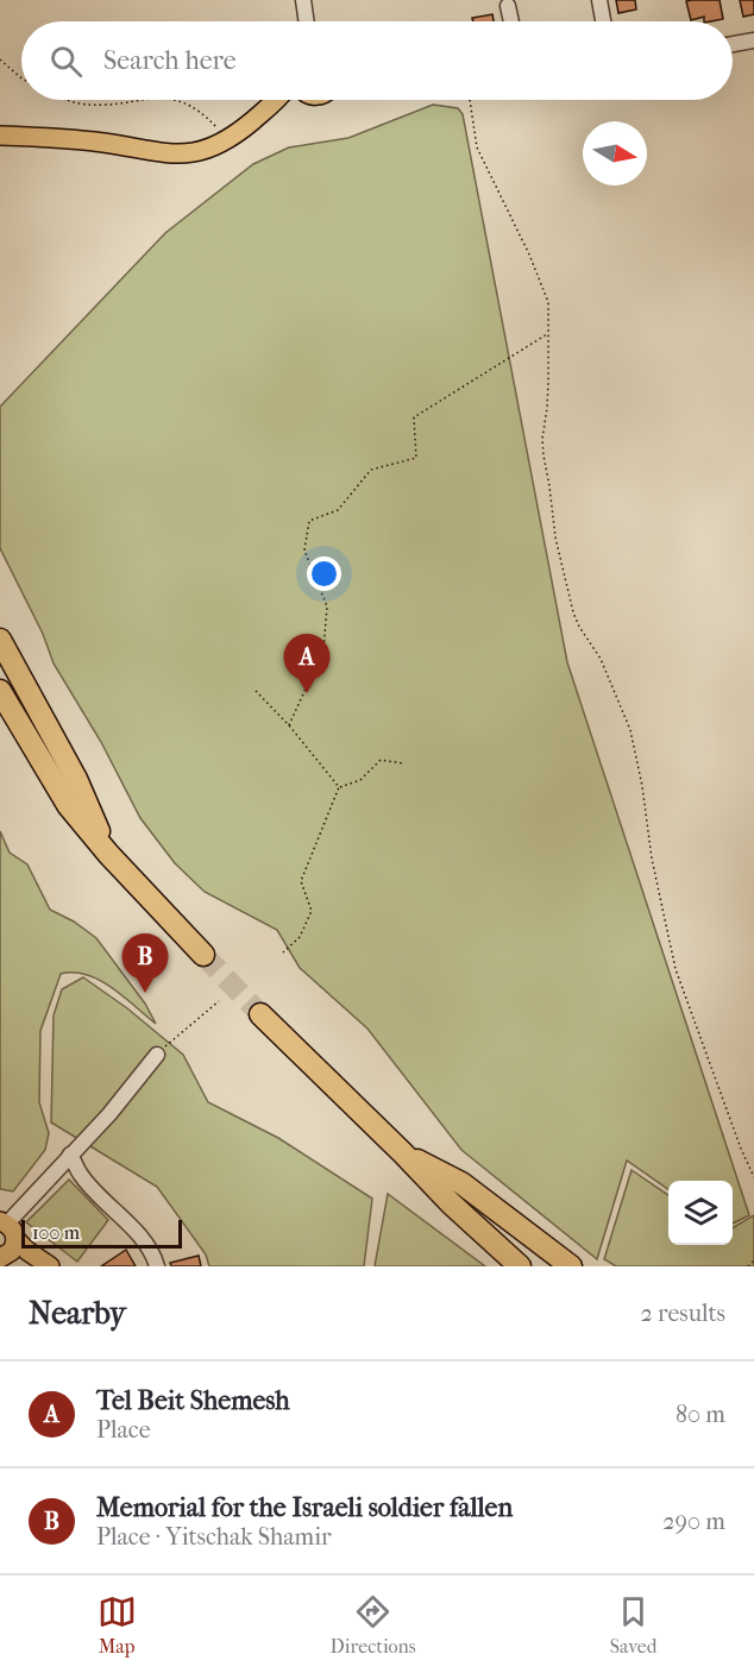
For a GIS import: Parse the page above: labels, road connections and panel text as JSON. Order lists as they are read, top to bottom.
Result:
{
  "scale_bar": "100 m",
  "north": "right",
  "page": {
    "search": "Search here",
    "pins": ["A", "B"],
    "scale": "100 m",
    "heading": ["Nearby", "2 results"],
    "list": [
      {
        "mark": "A",
        "name": "Tel Beit Shemesh",
        "note": "Place",
        "value": "80 m"
      },
      {
        "mark": "B",
        "name": "Memorial for the Israeli soldier fallen",
        "note": "Place · Yitschak Shamir",
        "value": "290 m"
      }
    ],
    "nav": ["Map", "Directions", "Saved"]
  }
}
